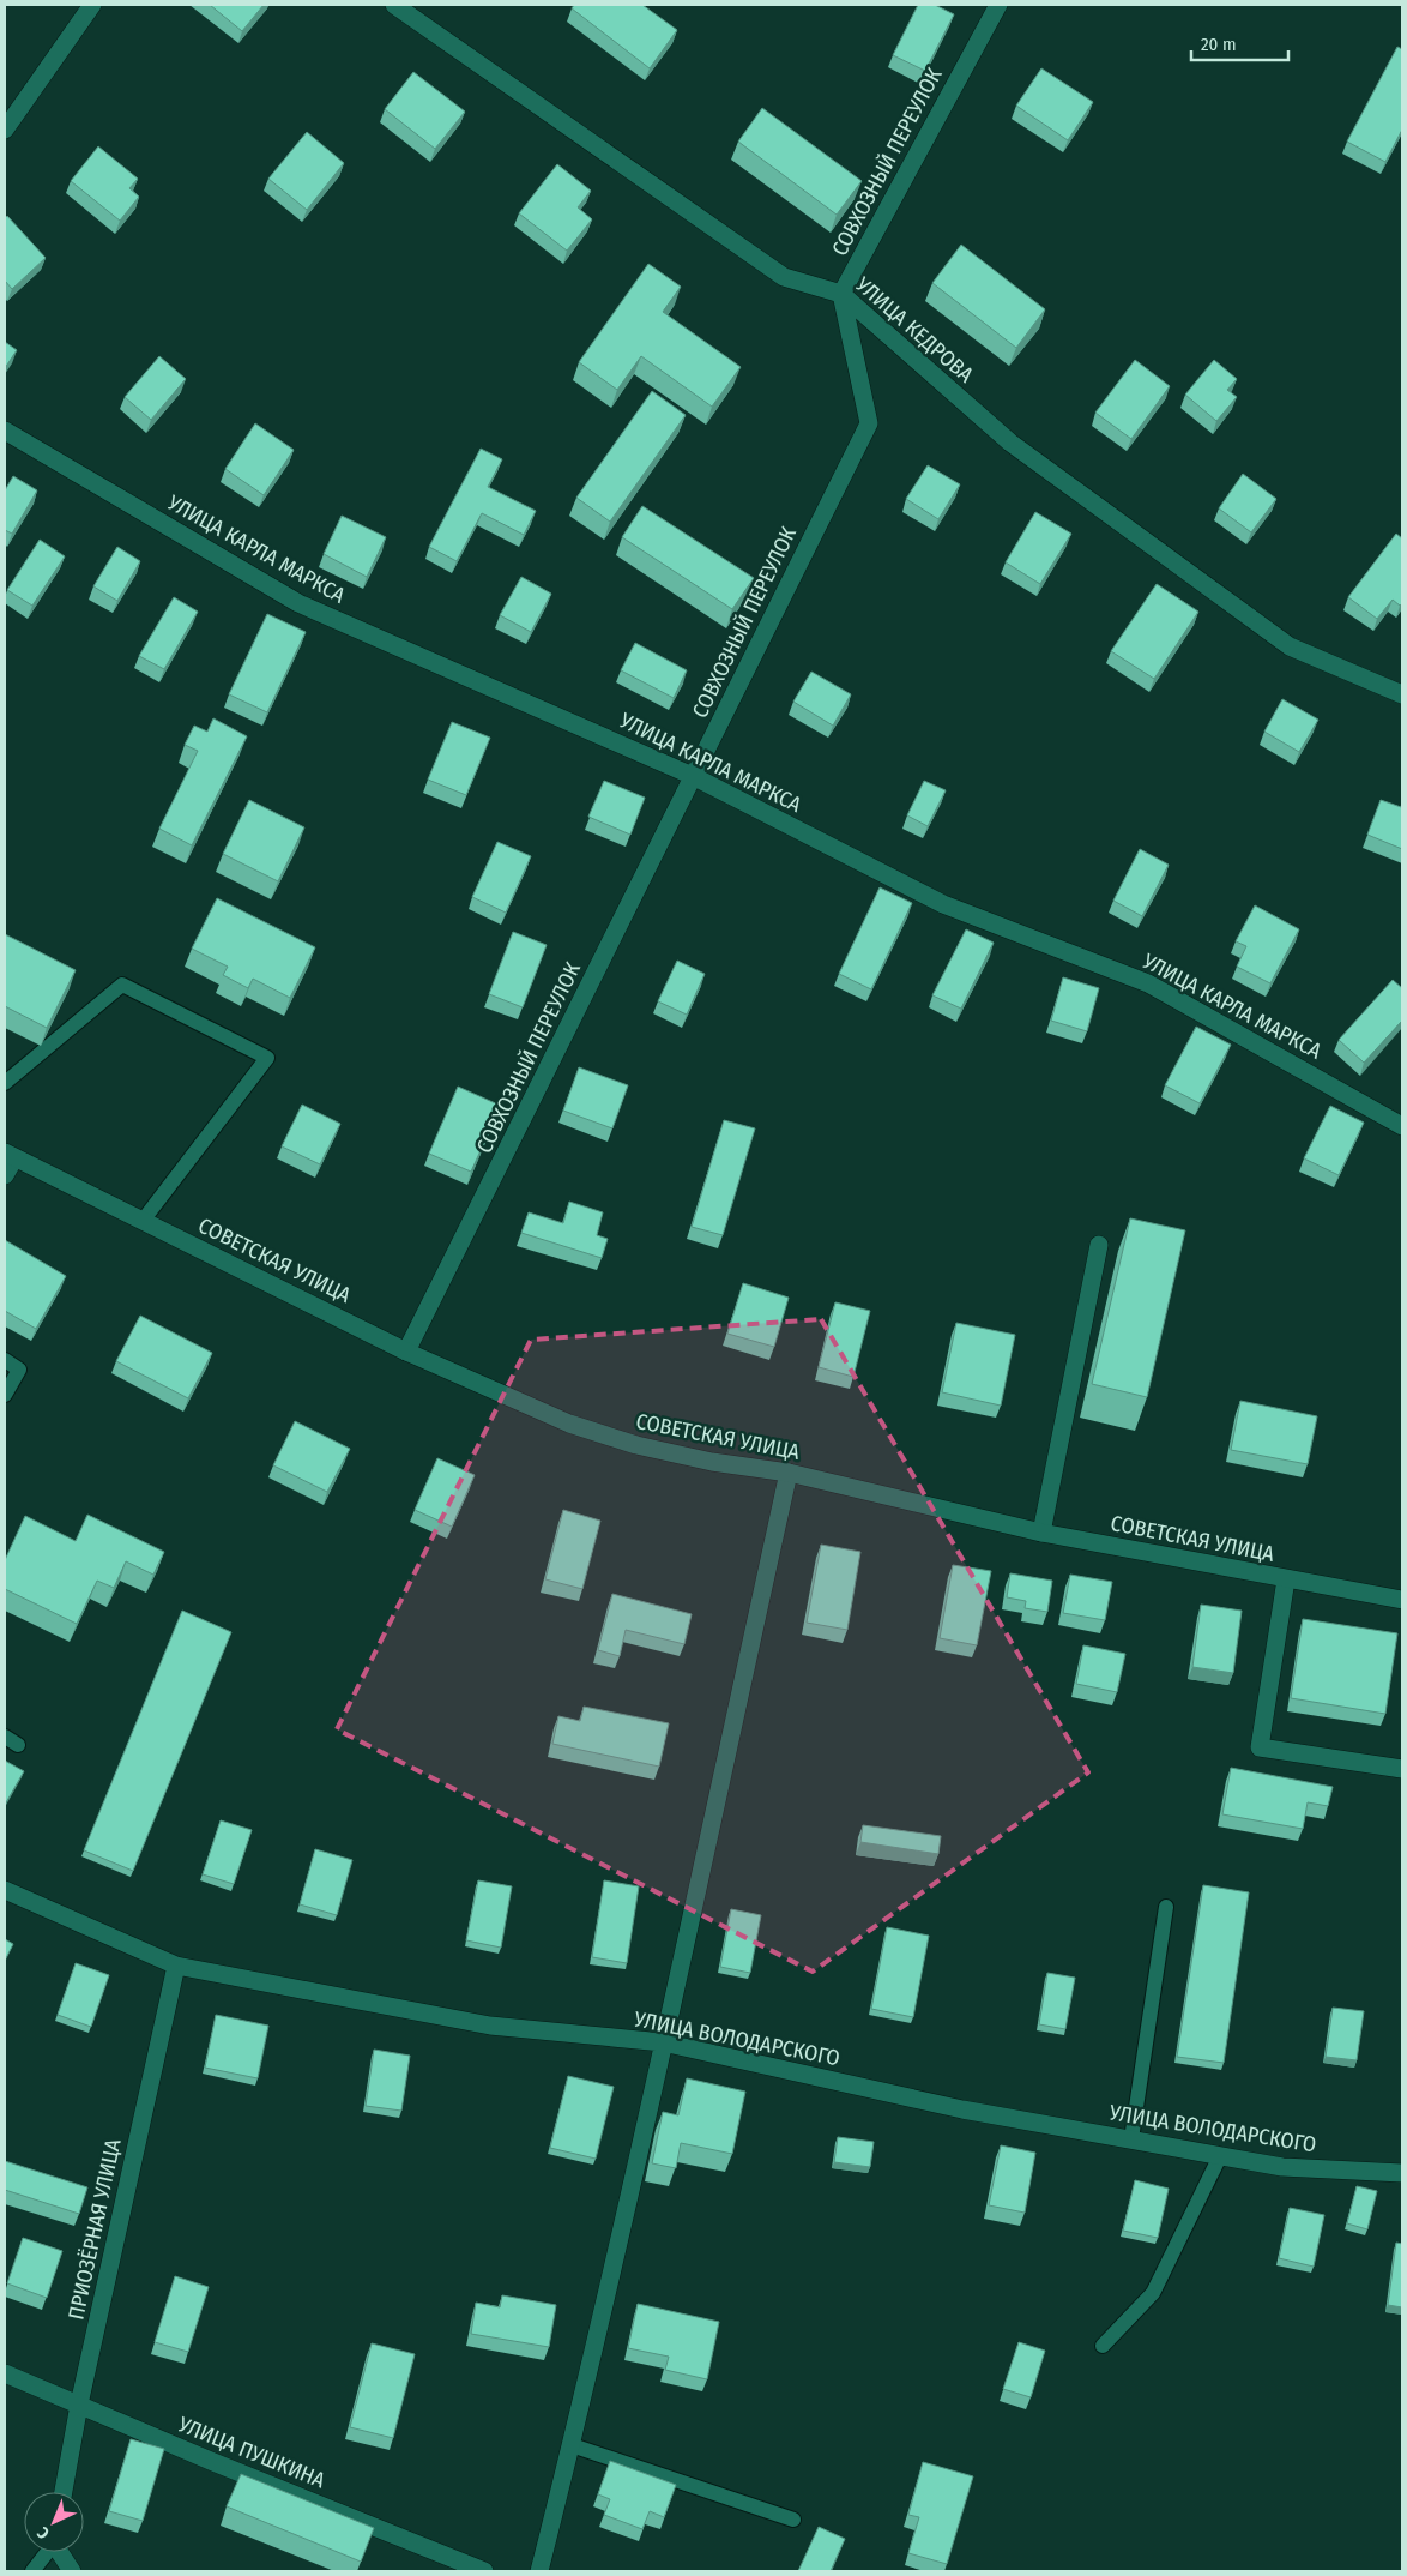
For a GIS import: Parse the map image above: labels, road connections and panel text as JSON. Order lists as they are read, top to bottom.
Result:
{
  "streets": {
    "street": [
      "СОВХОЗНЫЙ ПЕРЕУЛОК",
      "УЛИЦА КЕДРОВА",
      "УЛИЦА КАРЛА МАРКСА",
      "СОВЕТСКАЯ УЛИЦА",
      "УЛИЦА ВОЛОДАРСКОГО",
      "ПРИОЗЁРНАЯ УЛИЦА",
      "УЛИЦА ПУШКИНА"
    ]
  },
  "crossings": [
    ["СОВХОЗНЫЙ ПЕРЕУЛОК", "УЛИЦА КЕДРОВА"],
    ["СОВХОЗНЫЙ ПЕРЕУЛОК", "УЛИЦА КАРЛА МАРКСА"],
    ["СОВХОЗНЫЙ ПЕРЕУЛОК", "СОВЕТСКАЯ УЛИЦА"],
    ["УЛИЦА ВОЛОДАРСКОГО", "ПРИОЗЁРНАЯ УЛИЦА"],
    ["ПРИОЗЁРНАЯ УЛИЦА", "УЛИЦА ПУШКИНА"]
  ],
  "scale_bar": "20 m",
  "north": "bottom left"
}
